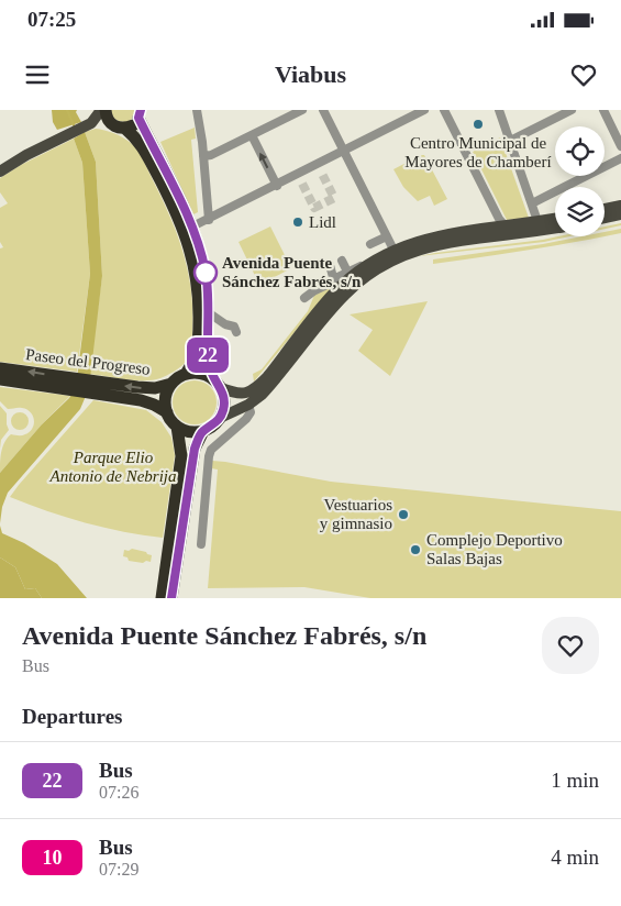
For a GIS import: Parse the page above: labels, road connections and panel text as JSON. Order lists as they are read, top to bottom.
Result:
{
  "streets": {
    "highway": ["Paseo del Progreso"]
  },
  "parks": ["Parque Elio Antonio de Nebrija"],
  "places": [
    "Centro Municipal de Mayores de Chamberí",
    "Lidl",
    "Avenida Puente Sánchez Fabrés, s/n",
    "Vestuarios y gimnasio",
    "Complejo Deportivo Salas Bajas"
  ],
  "lines": ["bus line 22"],
  "page": {
    "status": "07:25",
    "header": "Viabus",
    "on_map": "22",
    "heading": [
      ["Avenida Puente Sánchez Fabrés, s/n", "Bus"],
      "Departures"
    ],
    "list": [
      {
        "mark": "22",
        "name": "Bus",
        "note": "07:26",
        "value": "1 min"
      },
      {
        "mark": "10",
        "name": "Bus",
        "note": "07:29",
        "value": "4 min"
      }
    ]
  }
}
